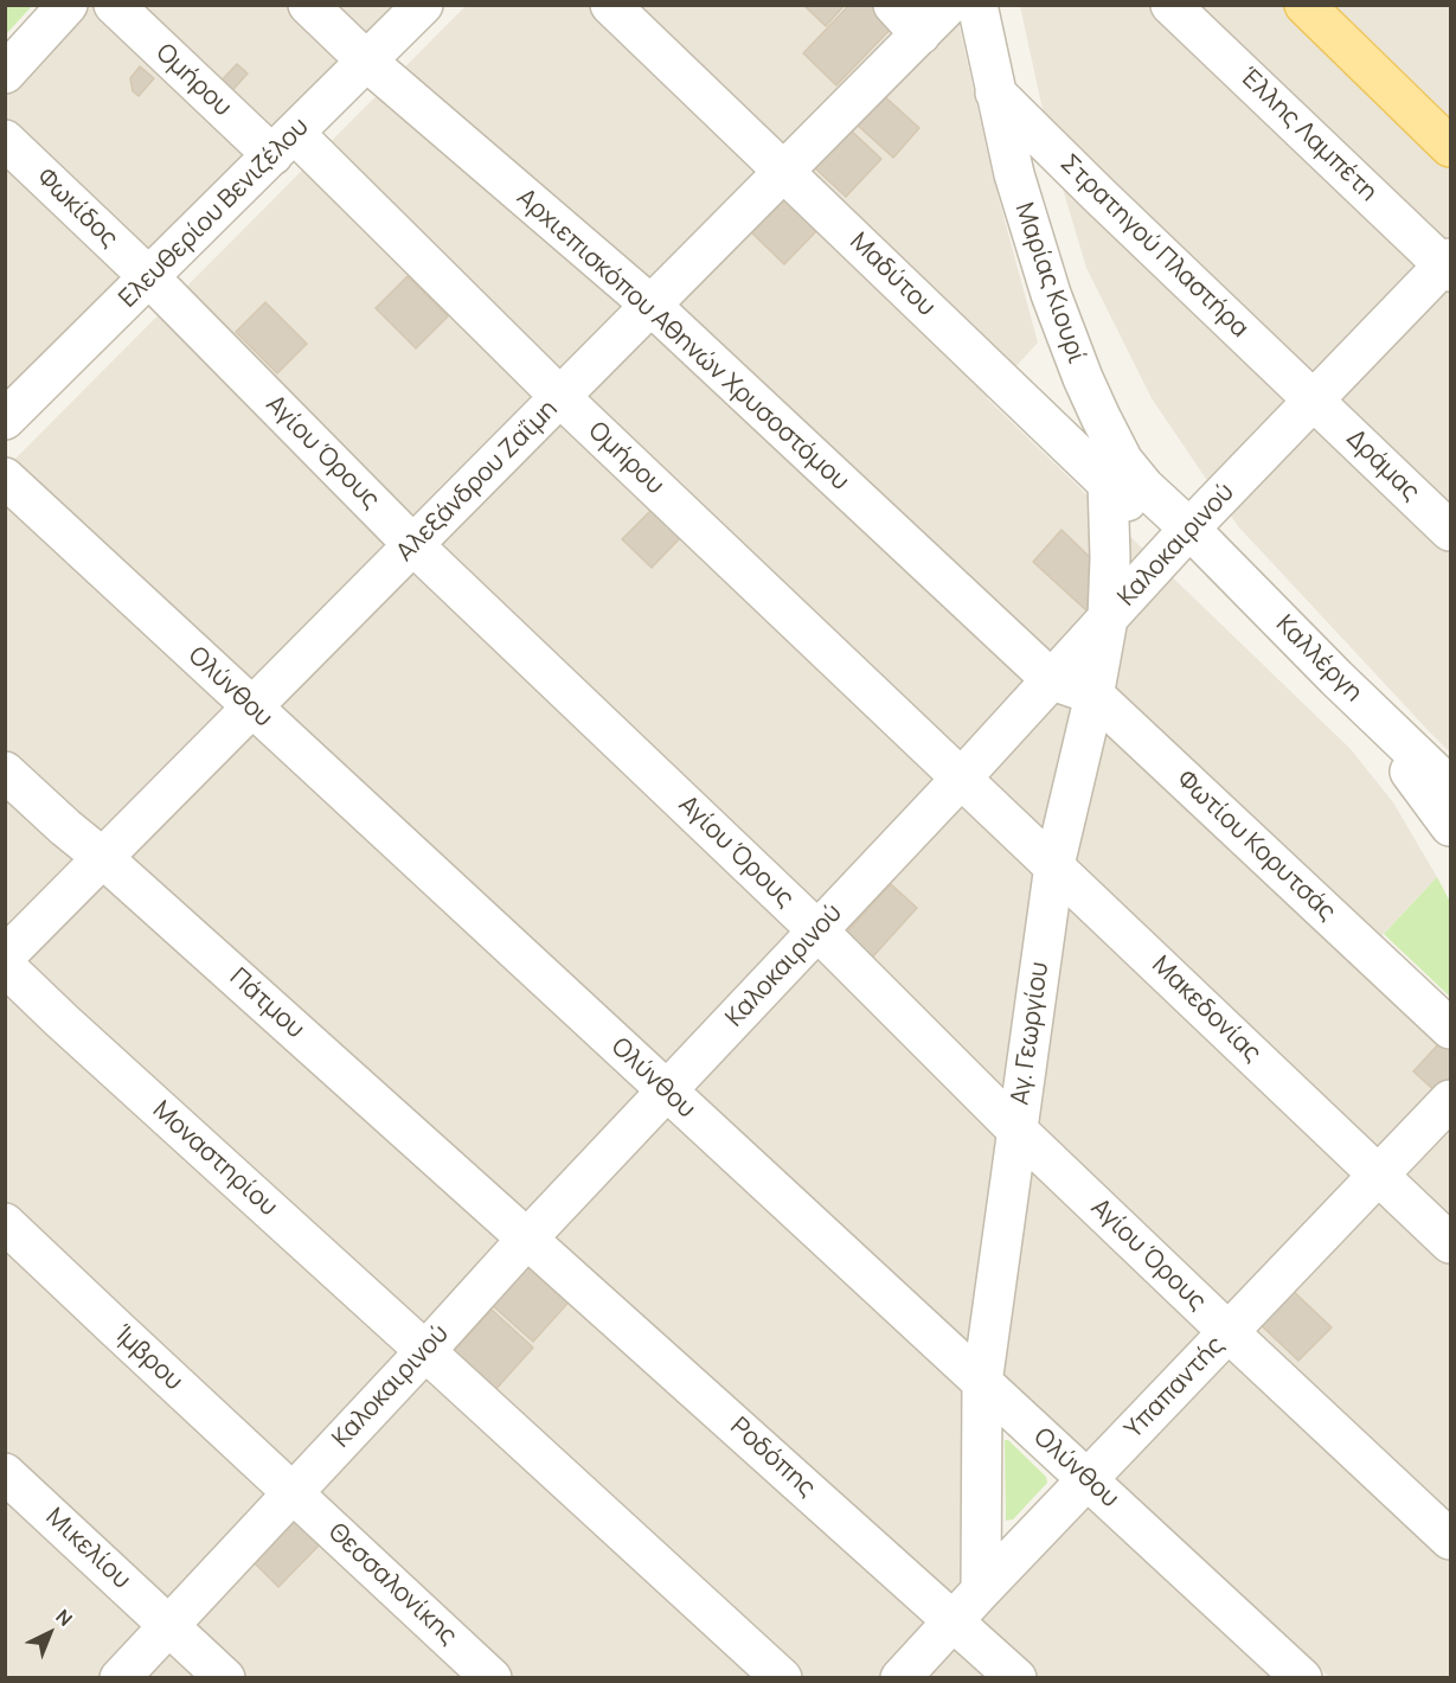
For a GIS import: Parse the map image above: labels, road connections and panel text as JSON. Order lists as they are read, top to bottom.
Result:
{
  "streets": {
    "street": [
      "Ομήρου",
      "Έλλης Λαμπέτη",
      "Φωκίδος",
      "Ελευθερίου Βενιζέλου",
      "Στρατηγού Πλαστήρα",
      "Μαδύτου",
      "Μαρίας Κιουρί",
      "Αρχιεπισκόπου Αθηνών Χρυσοστόμου",
      "Αγίου Όρους",
      "Δράμας",
      "Αλεξάνδρου Ζαΐμη",
      "Καλοκαιρινού",
      "Καλλέργη",
      "Ολύνθου",
      "Φωτίου Κορυτσάς",
      "Πάτμου",
      "Μακεδονίας",
      "Αγ. Γεωργίου",
      "Μοναστηρίου",
      "Ίμβρου",
      "Υπαπαντής",
      "Ροδόπης",
      "Μικελίου",
      "Θεσσαλονίκης"
    ]
  },
  "crossings": [
    ["Ομήρου", "Ελευθερίου Βενιζέλου"],
    ["Ομήρου", "Αλεξάνδρου Ζαΐμη"],
    ["Ομήρου", "Καλοκαιρινού"],
    ["Ομήρου", "Μακεδονίας"],
    ["Έλλης Λαμπέτη", "Καλοκαιρινού"],
    ["Φωκίδος", "Ελευθερίου Βενιζέλου"],
    ["Φωκίδος", "Αγίου Όρους"],
    ["Ελευθερίου Βενιζέλου", "Αρχιεπισκόπου Αθηνών Χρυσοστόμου"],
    ["Ελευθερίου Βενιζέλου", "Αγίου Όρους"],
    ["Στρατηγού Πλαστήρα", "Μαρίας Κιουρί"],
    ["Στρατηγού Πλαστήρα", "Δράμας"],
    ["Στρατηγού Πλαστήρα", "Καλοκαιρινού"],
    ["Μαδύτου", "Μαρίας Κιουρί"],
    ["Μαδύτου", "Αλεξάνδρου Ζαΐμη"],
    ["Μαδύτου", "Καλοκαιρινού"],
    ["Μαδύτου", "Καλλέργη"],
    ["Μαδύτου", "Αγ. Γεωργίου"],
    ["Μαρίας Κιουρί", "Καλοκαιρινού"],
    ["Μαρίας Κιουρί", "Καλλέργη"],
    ["Αρχιεπισκόπου Αθηνών Χρυσοστόμου", "Αλεξάνδρου Ζαΐμη"],
    ["Αρχιεπισκόπου Αθηνών Χρυσοστόμου", "Καλοκαιρινού"],
    ["Αρχιεπισκόπου Αθηνών Χρυσοστόμου", "Φωτίου Κορυτσάς"],
    ["Αγίου Όρους", "Αλεξάνδρου Ζαΐμη"],
    ["Αγίου Όρους", "Καλοκαιρινού"],
    ["Αγίου Όρους", "Αγ. Γεωργίου"],
    ["Αγίου Όρους", "Υπαπαντής"],
    ["Δράμας", "Καλοκαιρινού"],
    ["Αλεξάνδρου Ζαΐμη", "Ολύνθου"],
    ["Αλεξάνδρου Ζαΐμη", "Πάτμου"],
    ["Καλοκαιρινού", "Καλλέργη"],
    ["Καλοκαιρινού", "Ολύνθου"],
    ["Καλοκαιρινού", "Φωτίου Κορυτσάς"],
    ["Καλοκαιρινού", "Πάτμου"],
    ["Καλοκαιρινού", "Μακεδονίας"],
    ["Καλοκαιρινού", "Αγ. Γεωργίου"],
    ["Καλοκαιρινού", "Μοναστηρίου"],
    ["Καλοκαιρινού", "Ίμβρου"],
    ["Καλοκαιρινού", "Ροδόπης"],
    ["Καλοκαιρινού", "Μικελίου"],
    ["Καλοκαιρινού", "Θεσσαλονίκης"],
    ["Ολύνθου", "Αγ. Γεωργίου"],
    ["Ολύνθου", "Υπαπαντής"],
    ["Φωτίου Κορυτσάς", "Αγ. Γεωργίου"],
    ["Πάτμου", "Ροδόπης"],
    ["Μακεδονίας", "Αγ. Γεωργίου"],
    ["Μακεδονίας", "Υπαπαντής"],
    ["Αγ. Γεωργίου", "Υπαπαντής"],
    ["Ίμβρου", "Θεσσαλονίκης"],
    ["Υπαπαντής", "Ροδόπης"]
  ],
  "north": "top right"
}
